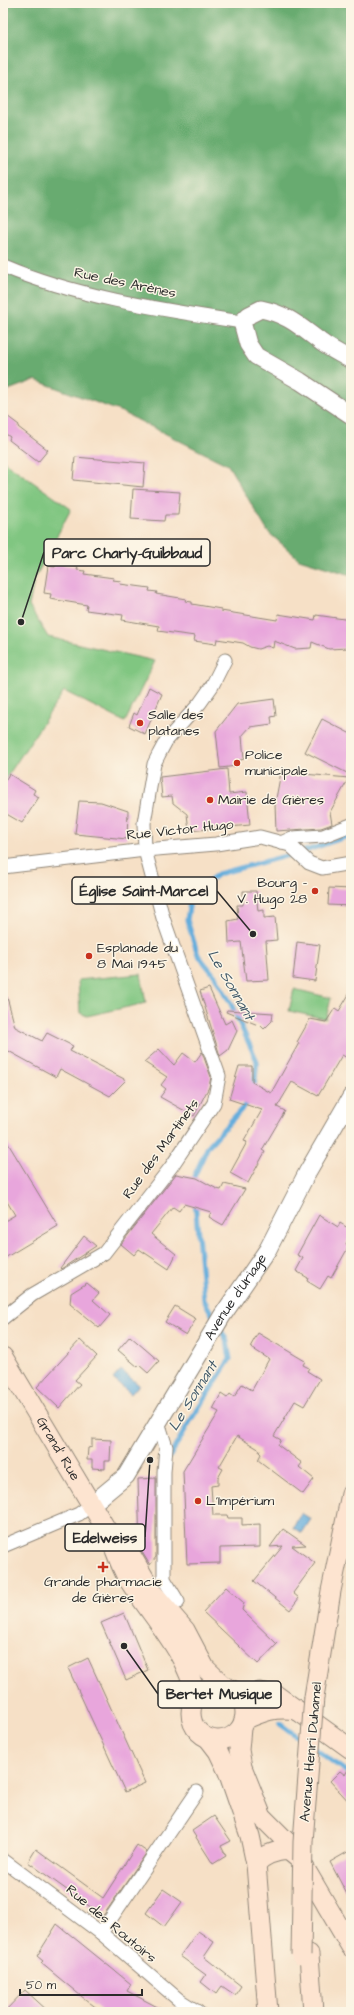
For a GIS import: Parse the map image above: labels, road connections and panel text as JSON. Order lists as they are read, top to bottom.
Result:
{
  "streets": {
    "main road": ["Grand' Rue", "Avenue Henri Duhamel"],
    "street": [
      "Rue des Arènes",
      "Rue Victor Hugo",
      "Rue des Martinets",
      "Avenue d'Uriage",
      "Rue des Routoirs"
    ]
  },
  "crossings": [
    ["Rue Victor Hugo", "Rue des Martinets"],
    ["Avenue d'Uriage", "Grand' Rue"]
  ],
  "water": ["Le Sonnant"],
  "places": {
    "other": [
      "Parc Charly-Guibbaud",
      "Salle des platanes",
      "Police municipale",
      "Mairie de Gières",
      "Bourg - V. Hugo 28",
      "Église Saint-Marcel",
      "Esplanade du 8 Mai 1945",
      "Edelweiss",
      "L'Impérium",
      "Bertet Musique"
    ],
    "health": ["Grande pharmacie de Gières"]
  },
  "scale_bar": "50 m"
}
